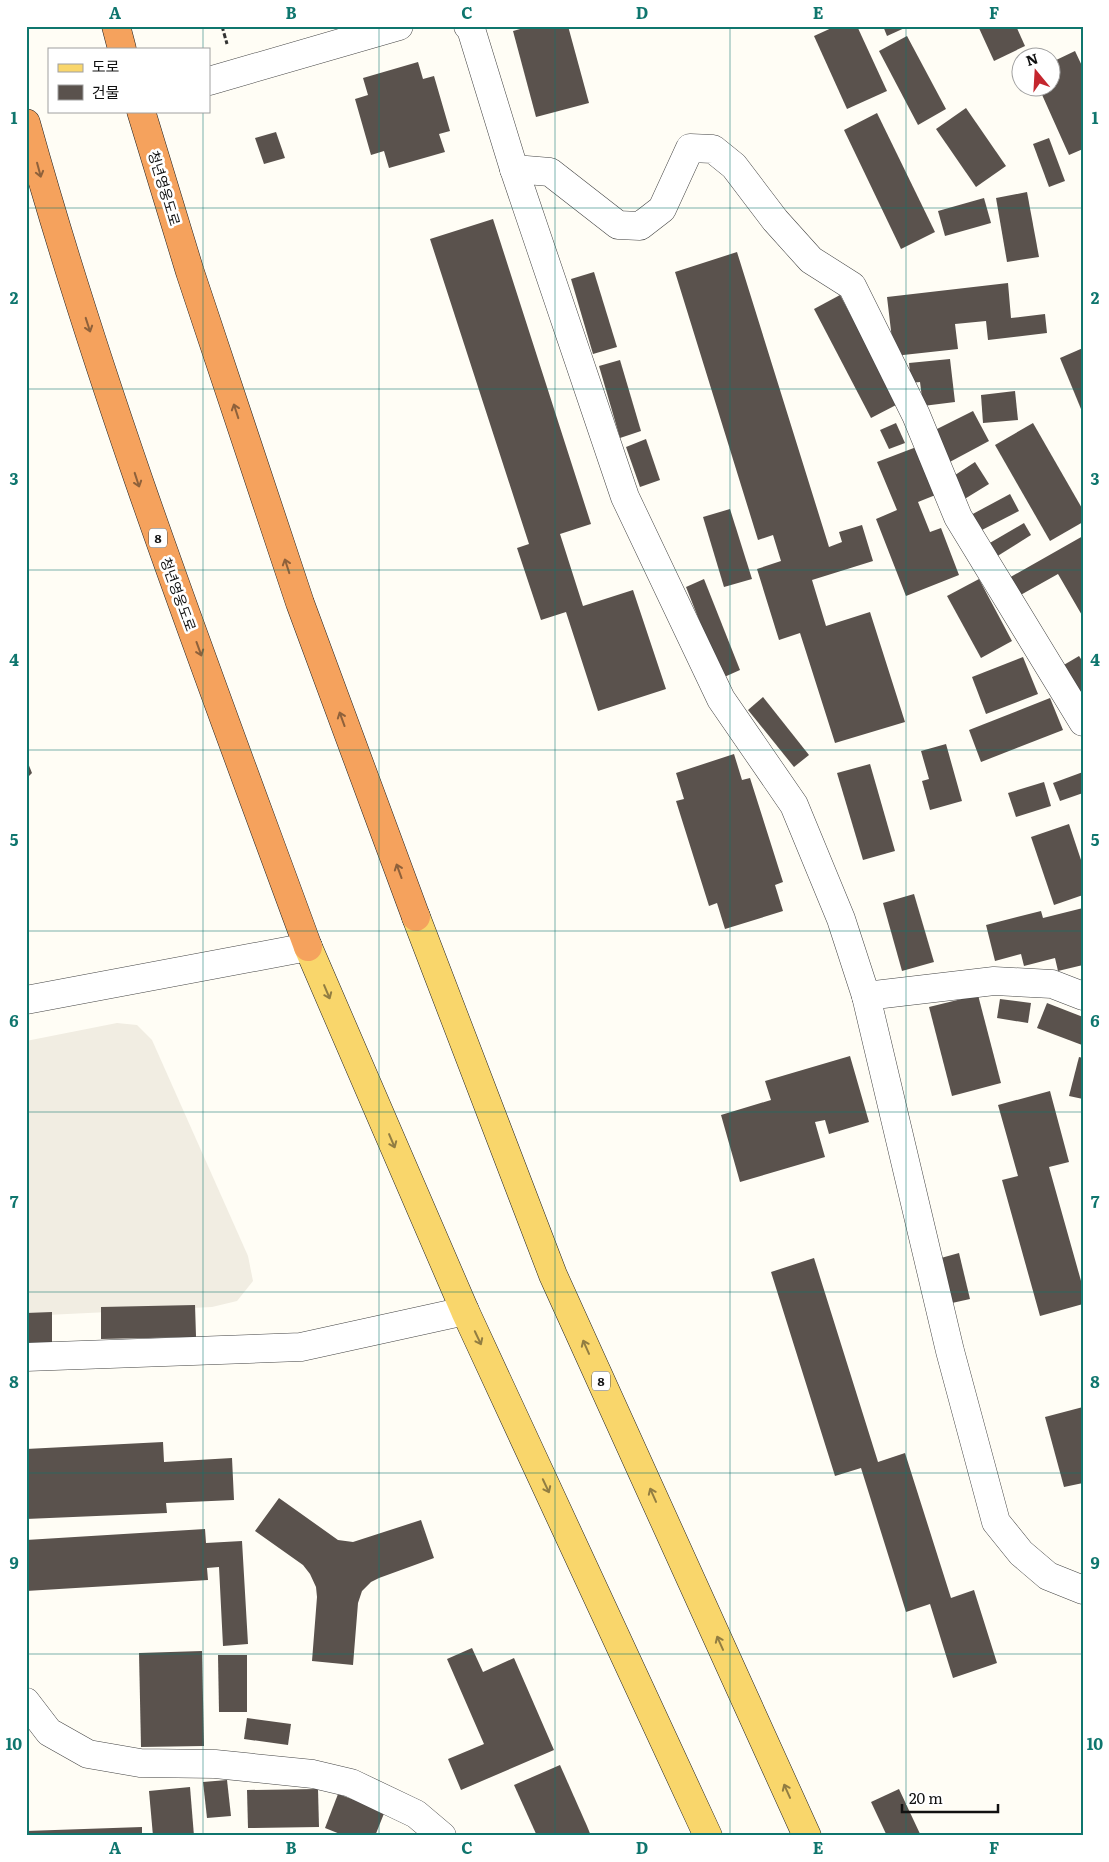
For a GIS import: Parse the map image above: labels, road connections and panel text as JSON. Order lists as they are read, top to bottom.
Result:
{
  "streets": {
    "highway": ["청년영웅도로", "8"]
  },
  "crossings": [
    ["청년영웅도로", "8"]
  ],
  "legend": ["도로", "건물"],
  "scale_bar": "20 m",
  "north": "top",
  "grid": {
    "columns": [
      "A",
      "B",
      "C",
      "D",
      "E",
      "F"
    ],
    "rows": [
      "1",
      "2",
      "3",
      "4",
      "5",
      "6",
      "7",
      "8",
      "9",
      "10"
    ]
  }
}
